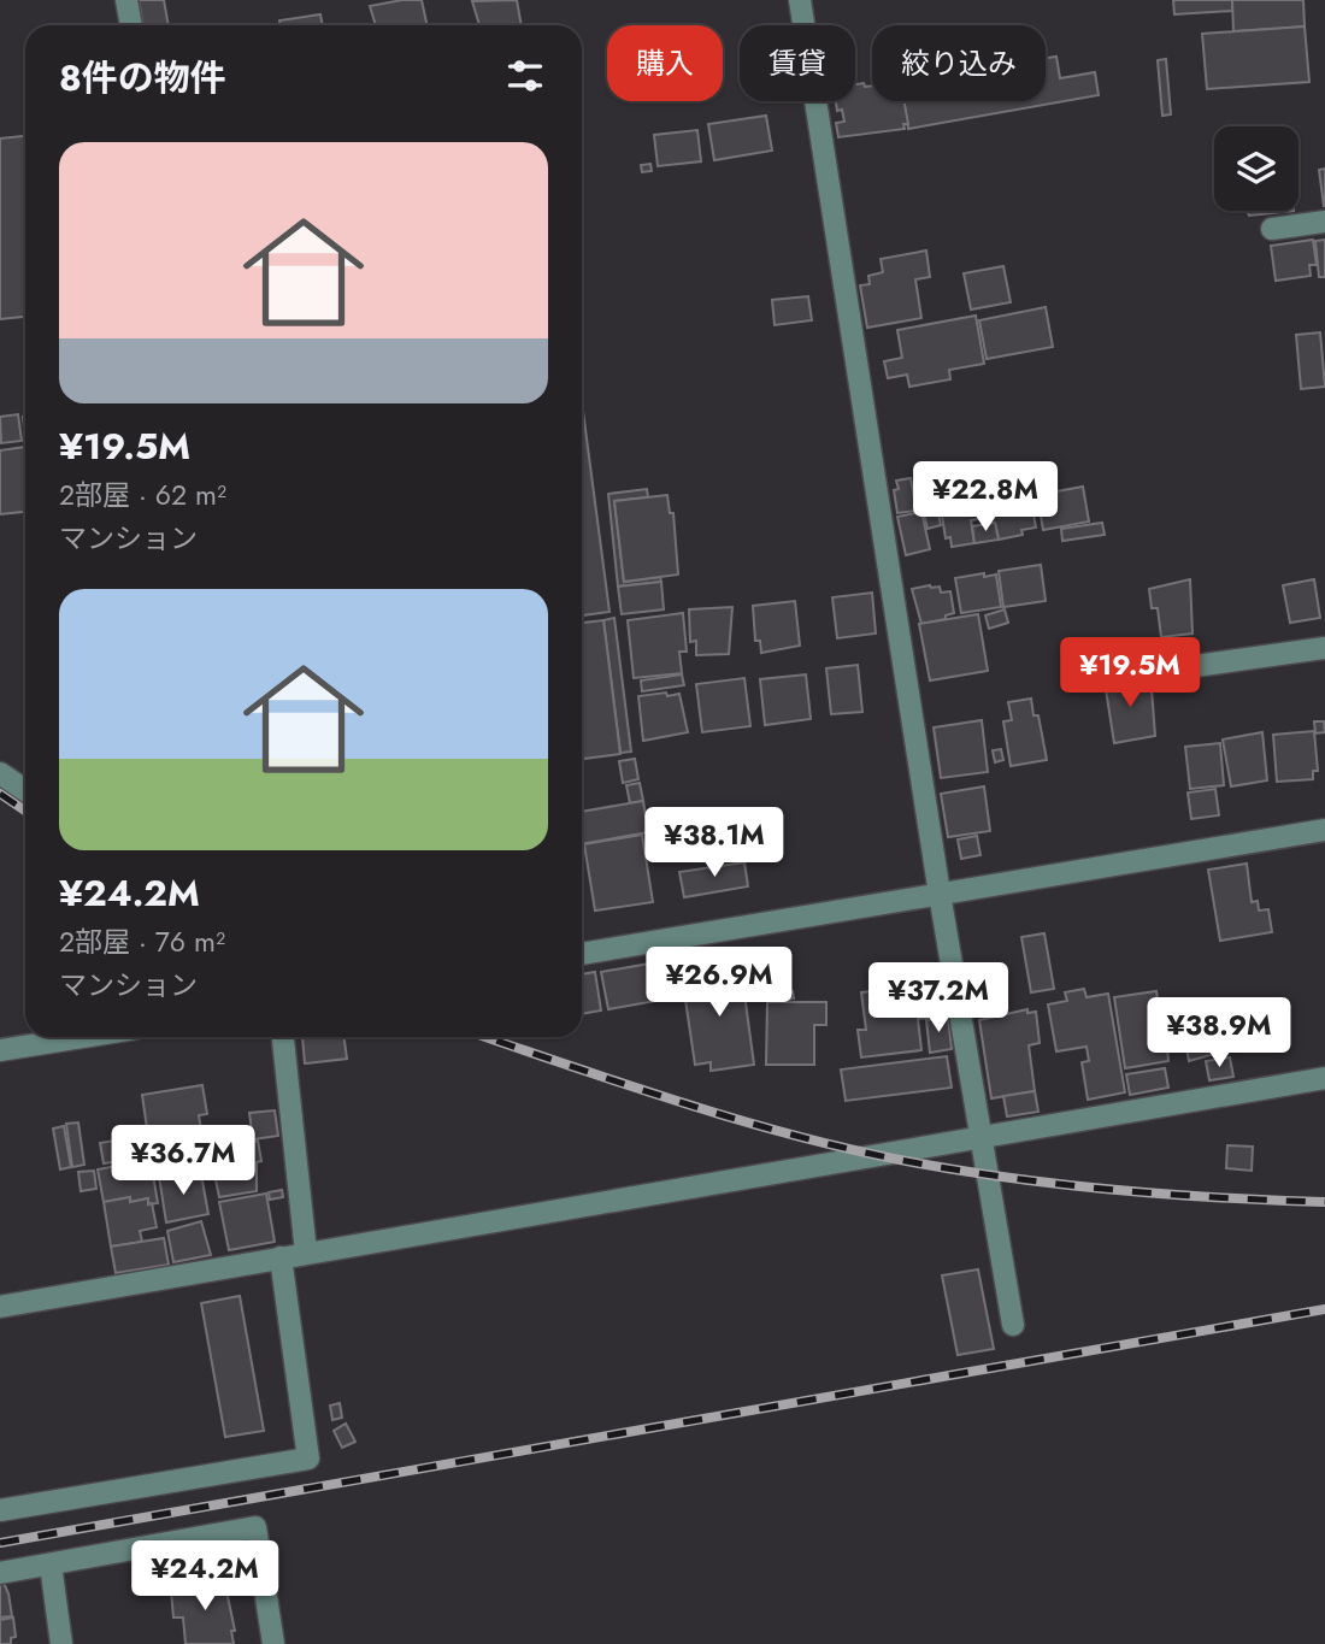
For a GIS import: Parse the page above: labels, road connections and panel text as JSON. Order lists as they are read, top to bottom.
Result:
{
  "page": {
    "chip": ["購入", "賃貸", "絞り込み"],
    "heading": "8件の物件",
    "list": [
      {
        "name": "¥19.5M",
        "note": "2部屋 · 62 m² · マンション"
      },
      {
        "name": "¥24.2M",
        "note": "2部屋 · 76 m² · マンション"
      }
    ],
    "price": [
      "¥22.8M",
      "¥19.5M",
      "¥38.1M",
      "¥26.9M",
      "¥37.2M",
      "¥38.9M",
      "¥36.7M",
      "¥24.2M"
    ]
  }
}
